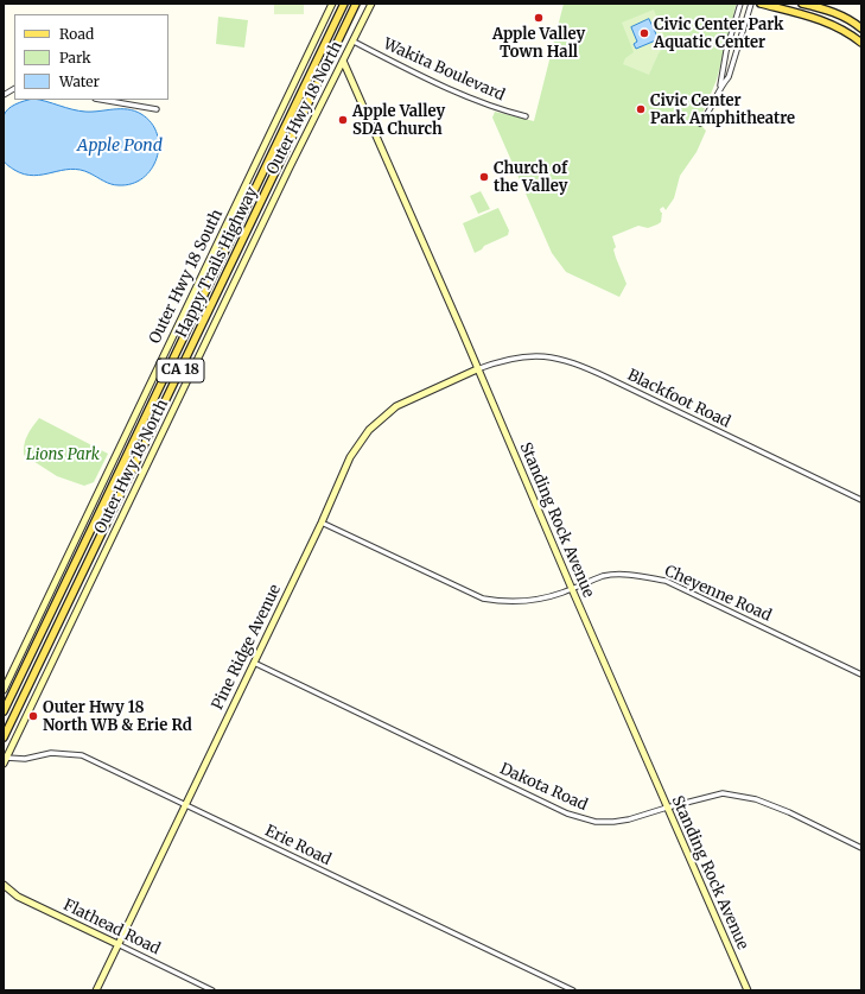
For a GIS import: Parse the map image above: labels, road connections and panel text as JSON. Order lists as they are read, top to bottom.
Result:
{
  "streets": {
    "main road": ["Happy Trails Highway", "CA 18"],
    "street": [
      "Wakita Boulevard",
      "Outer Hwy 18 North",
      "Outer Hwy 18 South",
      "Blackfoot Road",
      "Standing Rock Avenue",
      "Cheyenne Road",
      "Pine Ridge Avenue",
      "Dakota Road",
      "Erie Road",
      "Flathead Road"
    ]
  },
  "crossings": [
    ["Wakita Boulevard", "Outer Hwy 18 North"],
    ["Outer Hwy 18 North", "Standing Rock Avenue"],
    ["Outer Hwy 18 North", "Erie Road"],
    ["Blackfoot Road", "Standing Rock Avenue"],
    ["Blackfoot Road", "Pine Ridge Avenue"],
    ["Standing Rock Avenue", "Cheyenne Road"],
    ["Standing Rock Avenue", "Pine Ridge Avenue"],
    ["Standing Rock Avenue", "Dakota Road"],
    ["Cheyenne Road", "Pine Ridge Avenue"],
    ["Pine Ridge Avenue", "Dakota Road"],
    ["Pine Ridge Avenue", "Erie Road"],
    ["Pine Ridge Avenue", "Flathead Road"]
  ],
  "water": ["Apple Pond"],
  "parks": ["Lions Park"],
  "places": [
    "Apple Valley Town Hall",
    "Civic Center Park Aquatic Center",
    "Civic Center Park Amphitheatre",
    "Apple Valley SDA Church",
    "Church of the Valley",
    "Outer Hwy 18 North WB & Erie Rd"
  ],
  "legend": ["Road", "Park", "Water"]
}
